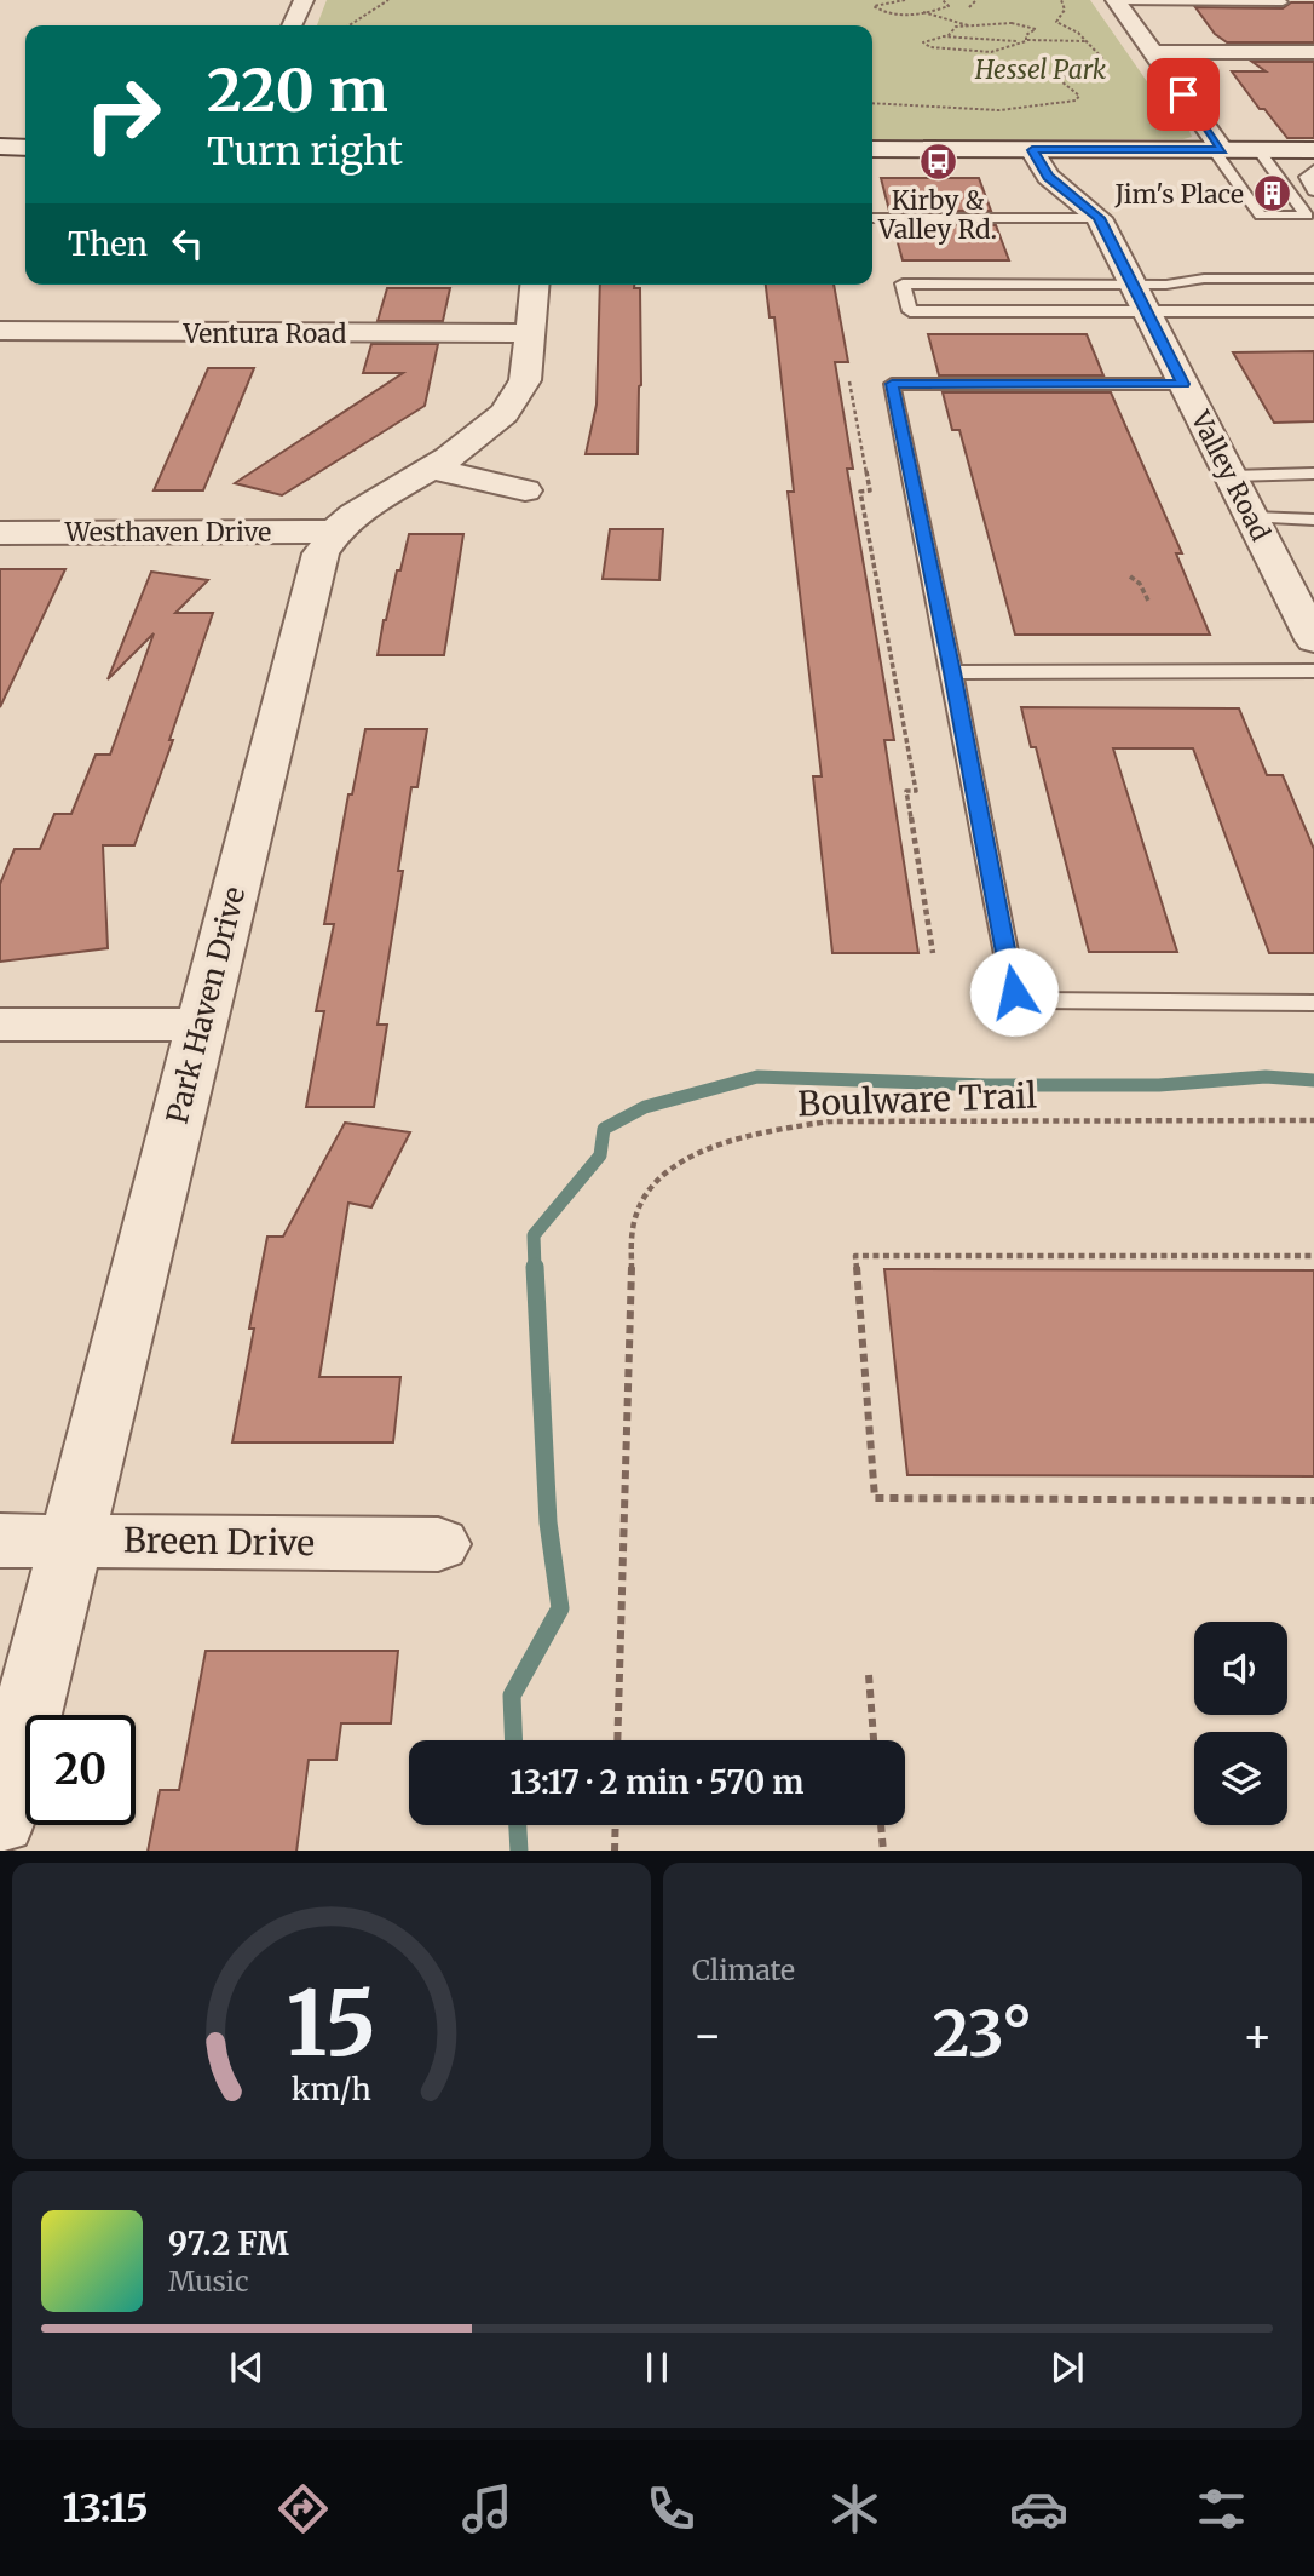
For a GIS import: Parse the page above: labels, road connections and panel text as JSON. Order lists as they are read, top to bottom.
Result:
{
  "streets": {
    "street": [
      "Ventura Road",
      "Valley Road",
      "Westhaven Drive",
      "Park Haven Drive",
      "Breen Drive"
    ],
    "path": ["Boulware Trail"]
  },
  "crossings": [
    ["Ventura Road", "Park Haven Drive"],
    ["Westhaven Drive", "Park Haven Drive"],
    ["Park Haven Drive", "Breen Drive"]
  ],
  "parks": ["Hessel Park"],
  "places": {
    "bus stop": ["Kirby & Valley Rd."],
    "building": ["Jim's Place"]
  },
  "page": {
    "turn": ["220 m", "Turn right"],
    "then": "Then",
    "limit": "20",
    "trip": "13:17 · 2 min · 570 m",
    "tile": "Climate",
    "heat": ["−", "23°", "+"],
    "song": ["97.2 FM", "Music"],
    "tabs": "13:15",
    "gauge": ["15", "km/h"]
  }
}
